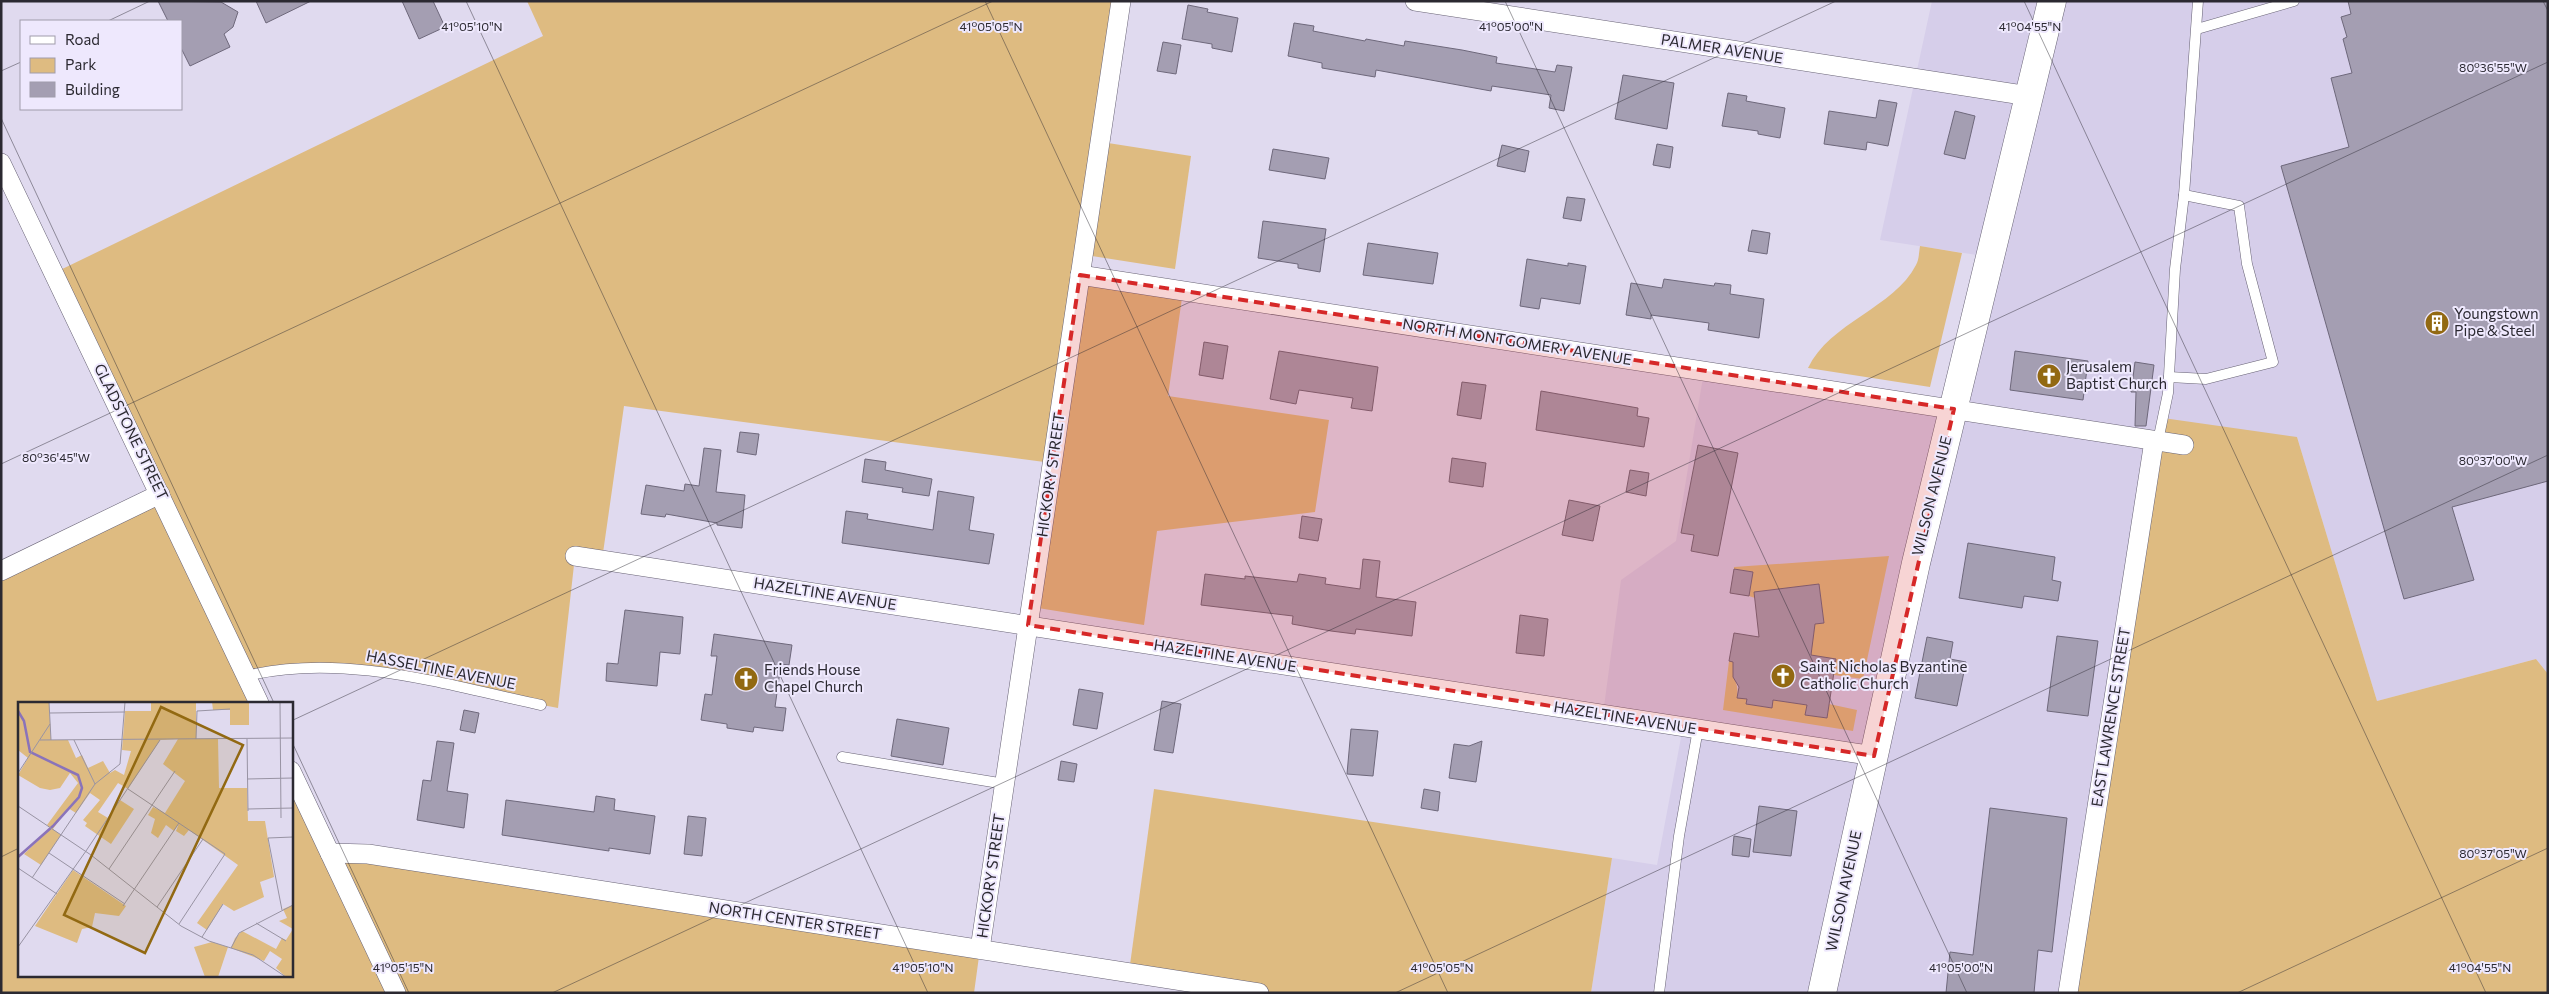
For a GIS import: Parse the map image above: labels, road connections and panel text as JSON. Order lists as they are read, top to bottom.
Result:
{
  "streets": {
    "main road": ["WILSON AVENUE"],
    "street": [
      "PALMER AVENUE",
      "NORTH MONTGOMERY AVENUE",
      "GLADSTONE STREET",
      "HICKORY STREET",
      "HAZELTINE AVENUE",
      "EAST LAWRENCE STREET",
      "NORTH CENTER STREET"
    ],
    "lane": ["HASSELTINE AVENUE"]
  },
  "crossings": [
    ["PALMER AVENUE", "WILSON AVENUE"],
    ["NORTH MONTGOMERY AVENUE", "HICKORY STREET"],
    ["NORTH MONTGOMERY AVENUE", "WILSON AVENUE"],
    ["NORTH MONTGOMERY AVENUE", "EAST LAWRENCE STREET"],
    ["GLADSTONE STREET", "HASSELTINE AVENUE"],
    ["HICKORY STREET", "HAZELTINE AVENUE"],
    ["HICKORY STREET", "NORTH CENTER STREET"],
    ["WILSON AVENUE", "HAZELTINE AVENUE"]
  ],
  "places": {
    "building": ["Youngstown Pipe & Steel"],
    "church": ["Jerusalem Baptist Church", "Saint Nicholas Byzantine Catholic Church", "Friends House Chapel Church"]
  },
  "legend": ["Road", "Park", "Building"],
  "coordinates": [
    "41°05'00\"N",
    "41°05'10\"N",
    "41°05'05\"N",
    "41°04'55\"N",
    "80°36'55\"W",
    "80°36'45\"W",
    "80°37'00\"W",
    "80°37'05\"W",
    "41°05'15\"N"
  ]
}
